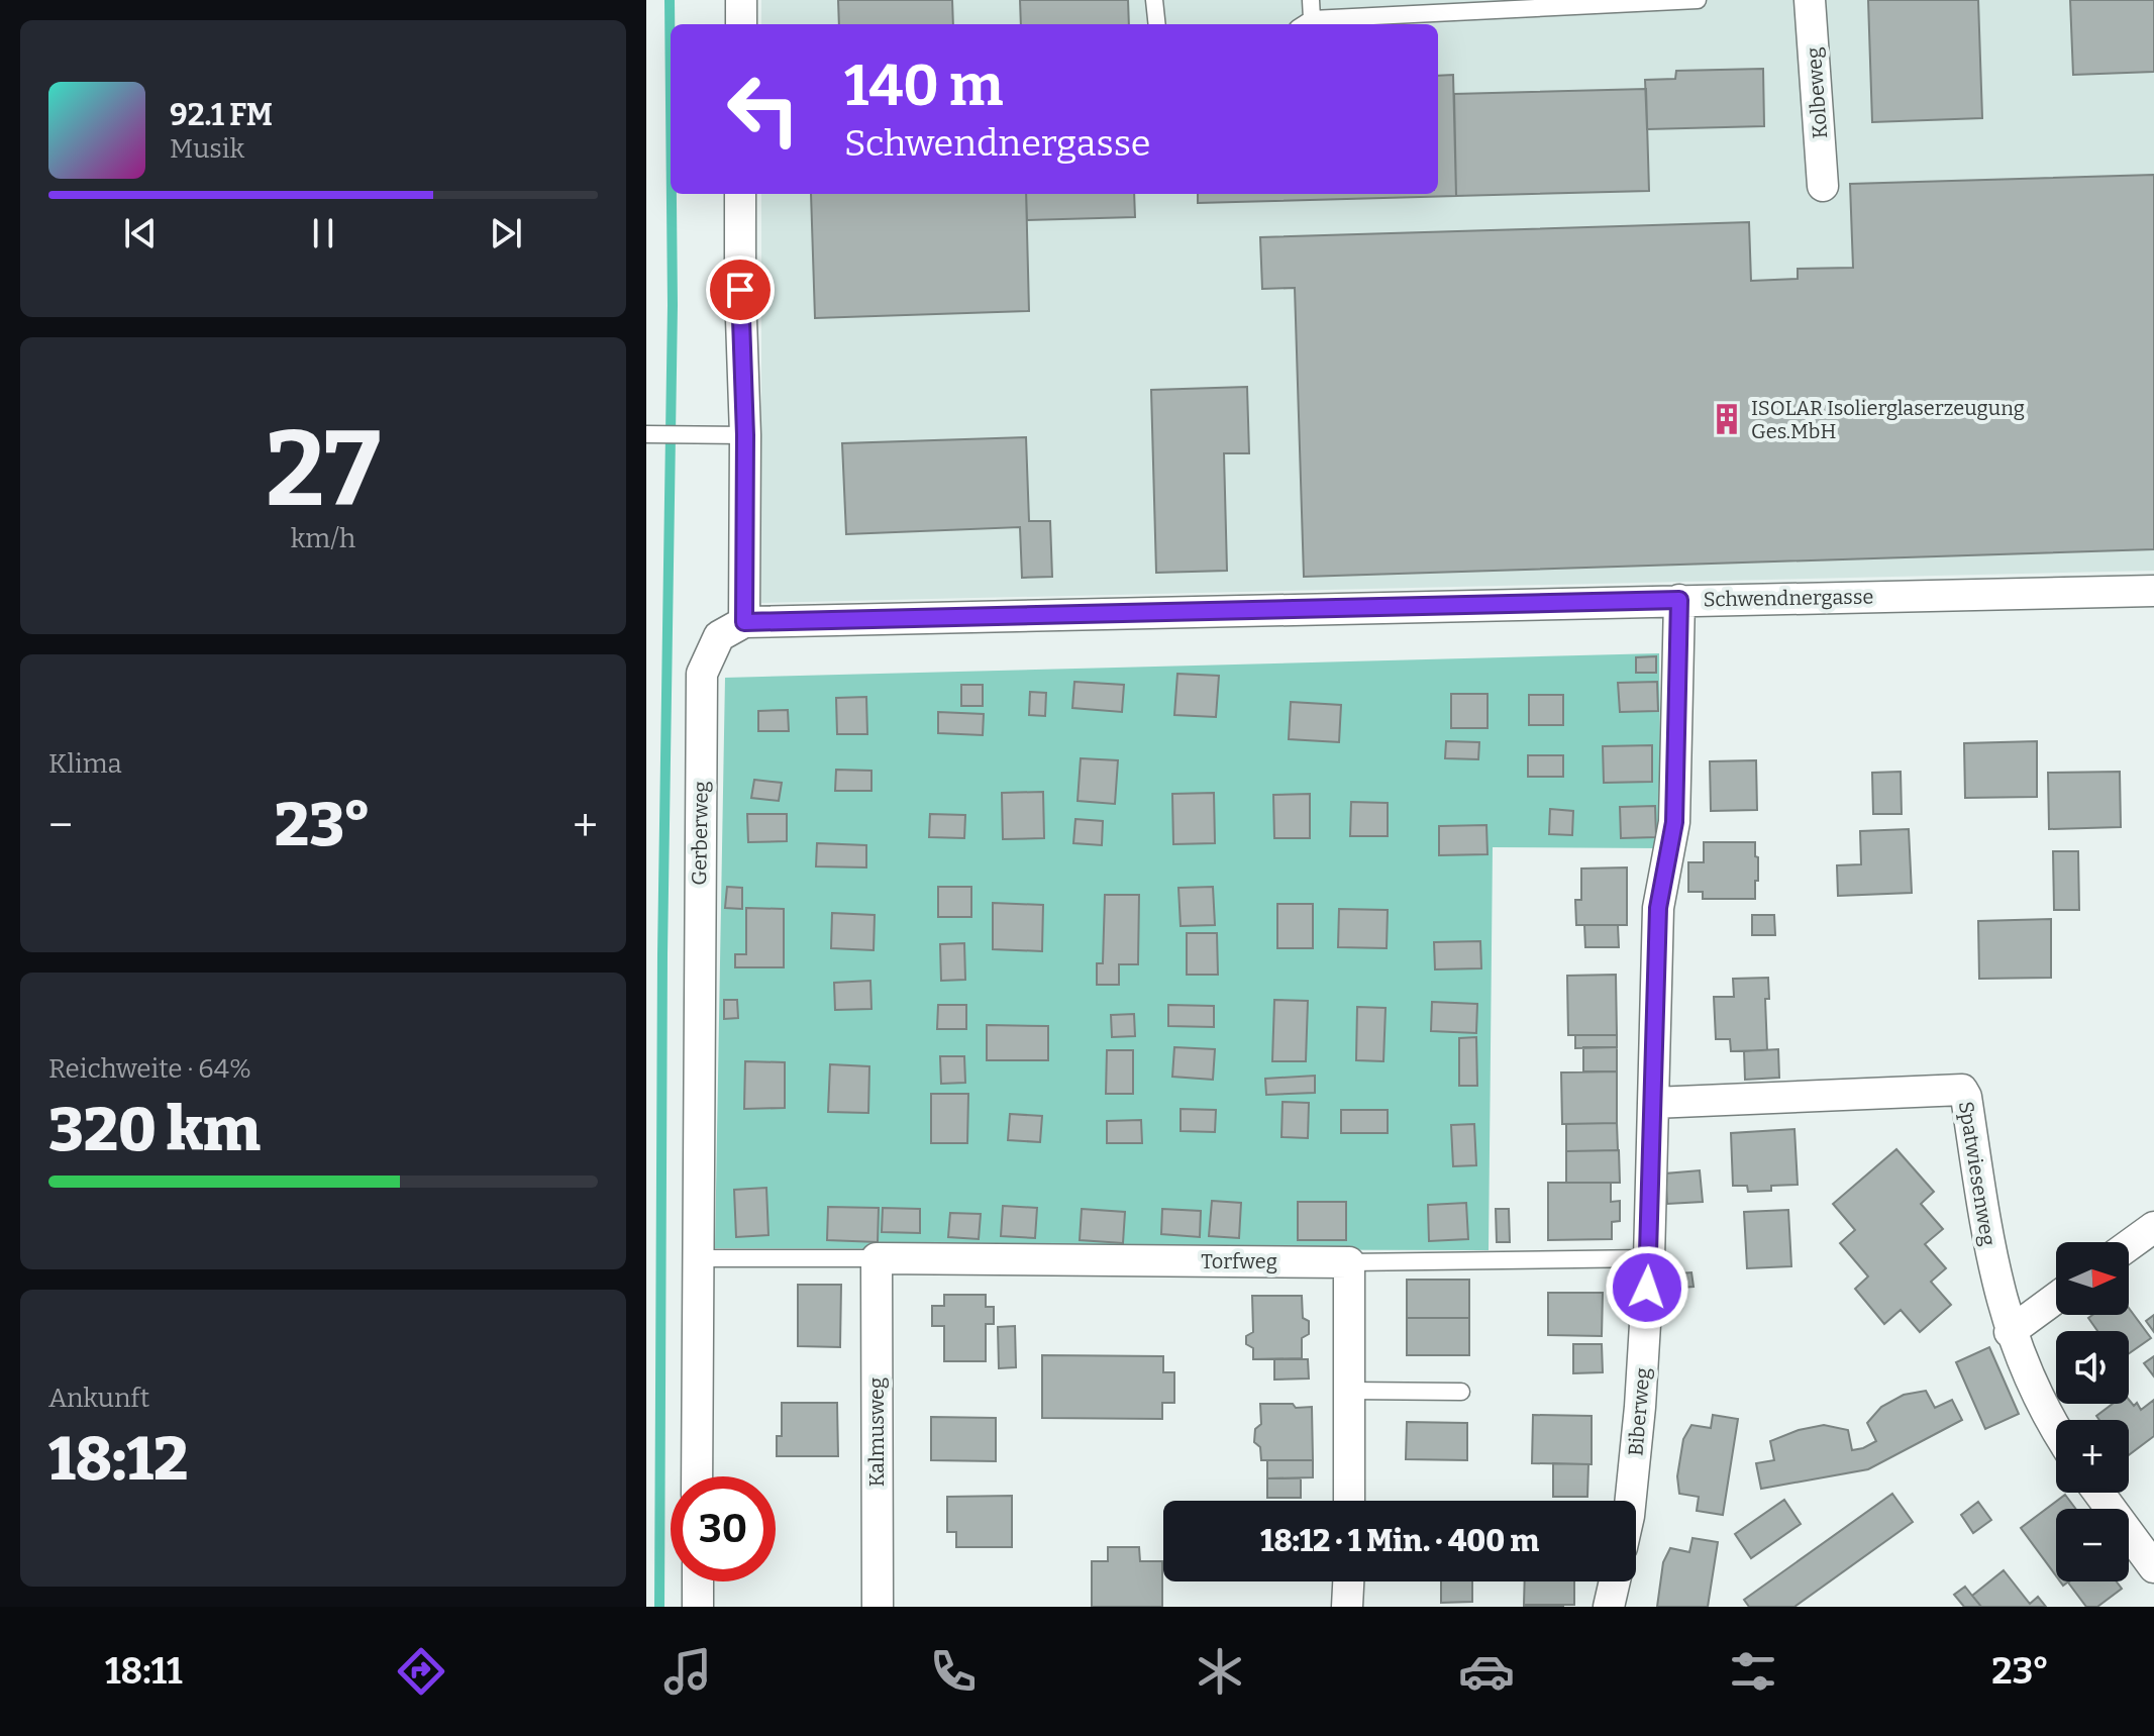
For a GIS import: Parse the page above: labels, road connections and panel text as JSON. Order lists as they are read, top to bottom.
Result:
{
  "streets": {
    "street": [
      "Kolbeweg",
      "Schwendnergasse",
      "Gerberweg",
      "Spatwiesenweg",
      "Torfweg",
      "Biberweg",
      "Kalmusweg"
    ]
  },
  "crossings": [
    ["Schwendnergasse", "Gerberweg"],
    ["Schwendnergasse", "Biberweg"],
    ["Spatwiesenweg", "Biberweg"],
    ["Torfweg", "Kalmusweg"]
  ],
  "places": {
    "building": ["ISOLAR Isolierglaserzeugung Ges.MbH"]
  },
  "north": "right",
  "page": {
    "turn": ["140 m", "Schwendnergasse"],
    "song": ["92.1 FM", "Musik"],
    "tile": [
      ["27", "km/h"],
      "Klima",
      ["Reichweite · 64%", "320 km"],
      ["Ankunft", "18:12"]
    ],
    "heat": ["−", "23°", "+"],
    "map_buttons": ["+", "−"],
    "limit": "30",
    "trip": "18:12 · 1 Min. · 400 m",
    "tabs": ["18:11", "23°"]
  }
}
